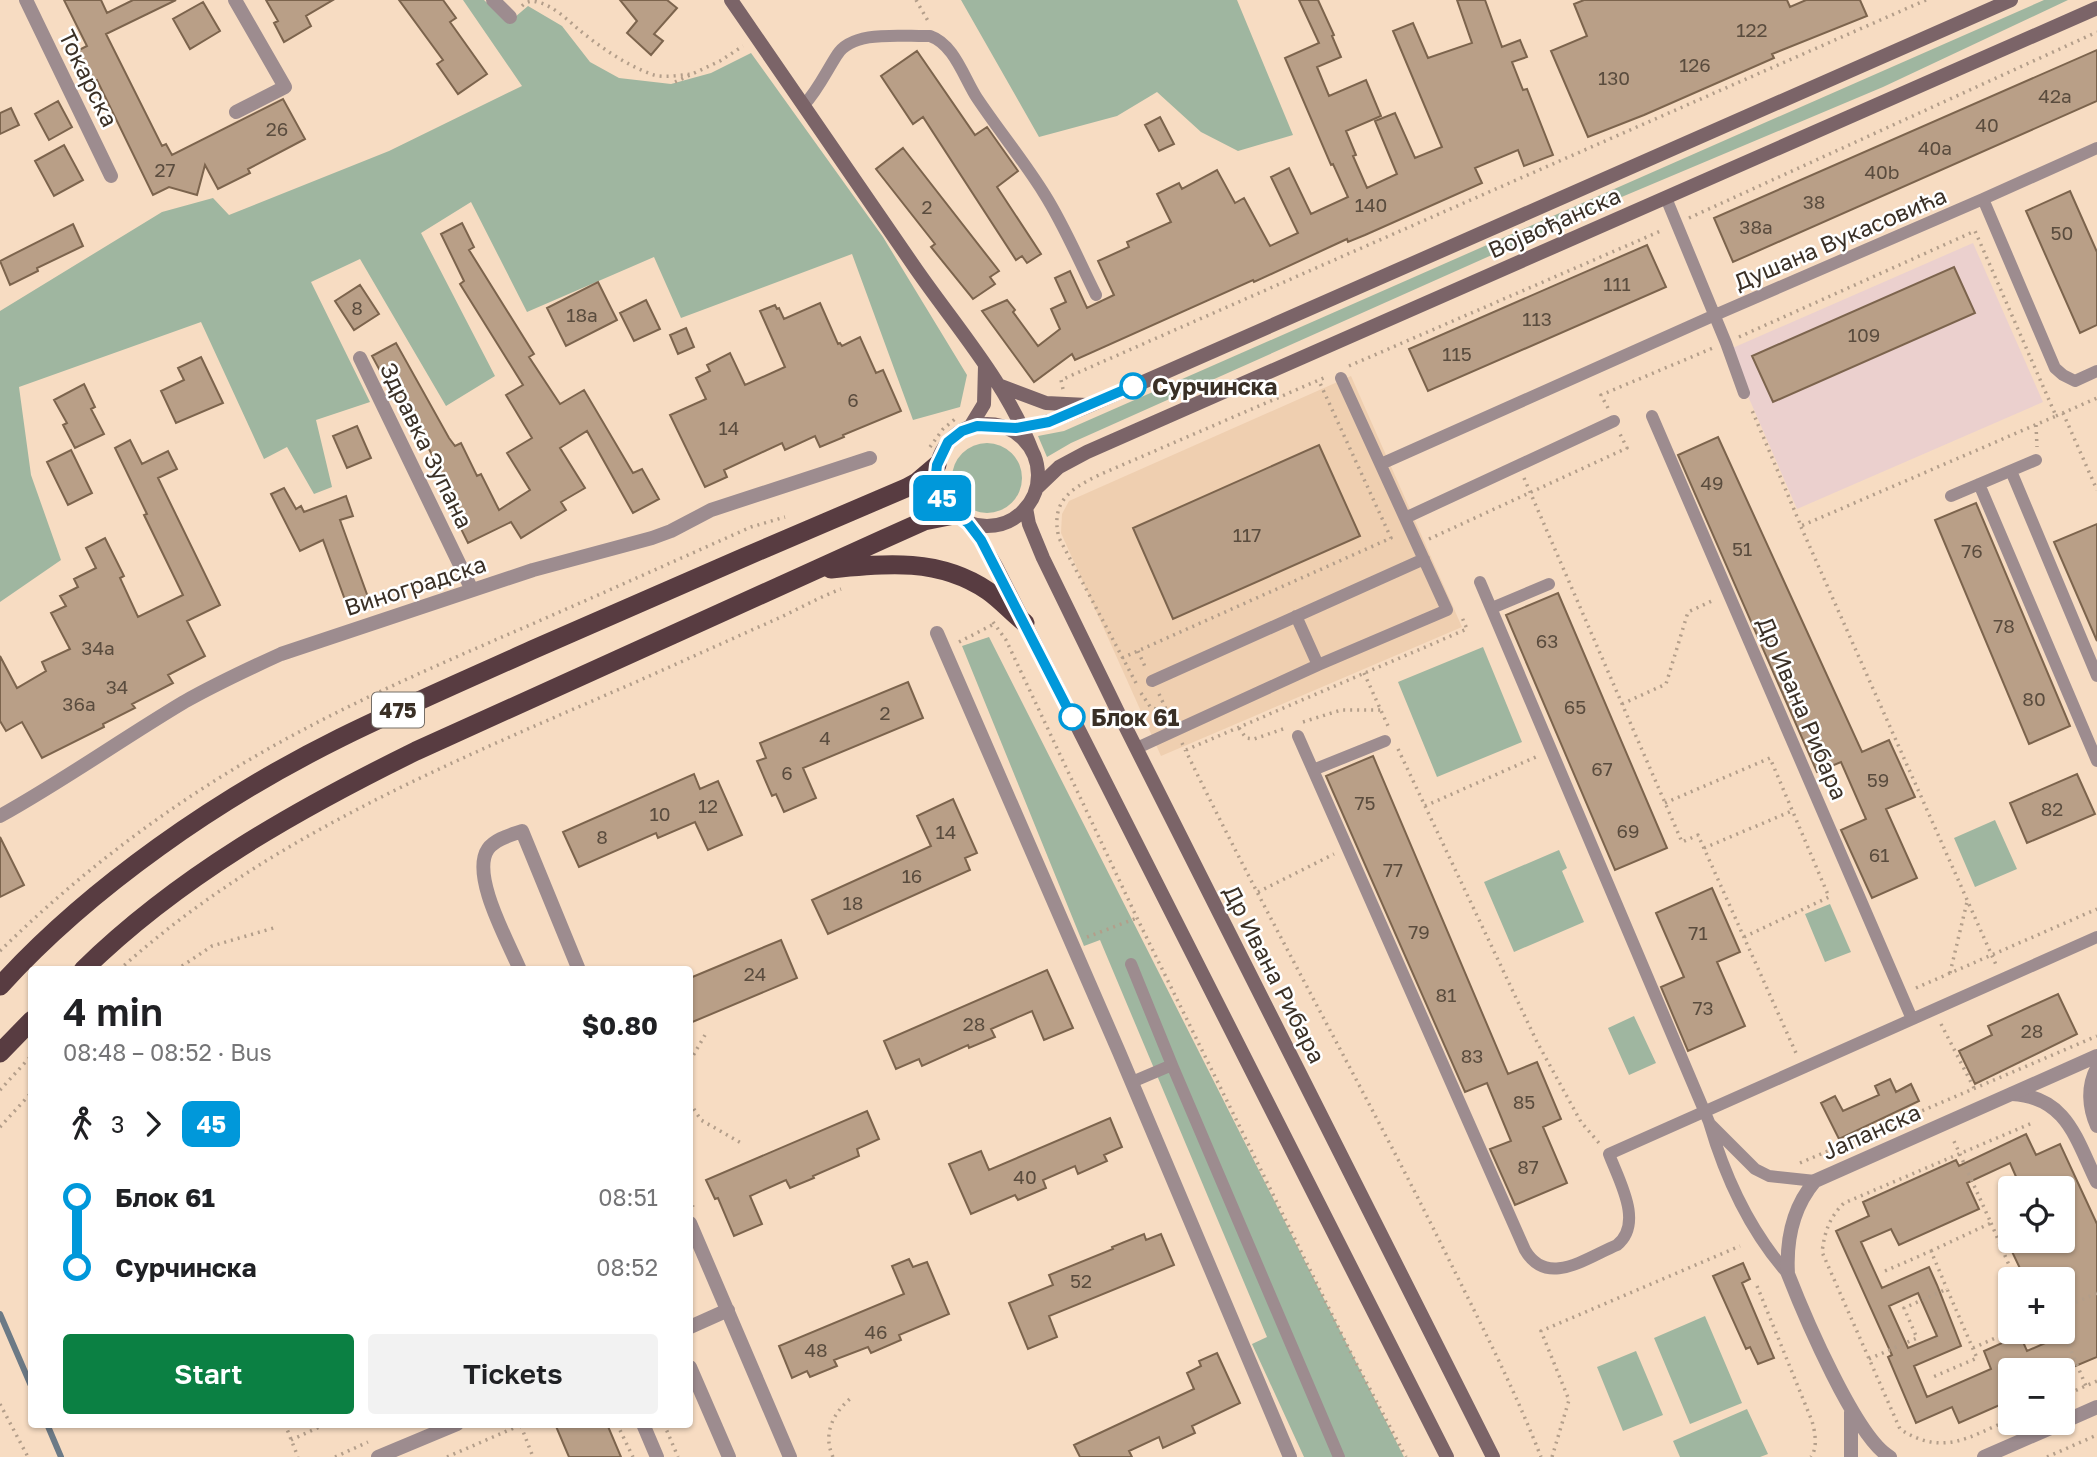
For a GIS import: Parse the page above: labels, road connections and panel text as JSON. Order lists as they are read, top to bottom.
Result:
{
  "streets": {
    "highway": ["475"],
    "main road": ["Војвођанска", "Др Ивана Рибара"],
    "street": [
      "Токарска",
      "Здравка Зупана",
      "Виноградска",
      "Јапанска"
    ],
    "lane": ["Душана Вукасовића"]
  },
  "crossings": [
    ["Војвођанска", "Др Ивана Рибара"],
    ["Војвођанска", "475"],
    ["Здравка Зупана", "Виноградска"],
    ["Др Ивана Рибара", "475"]
  ],
  "places": ["Сурчинска", "Блок 61"],
  "lines": ["bus line 45"],
  "house_numbers": [
    "122",
    "126",
    "130",
    "42a",
    "40",
    "26",
    "40a",
    "27",
    "40b",
    "38",
    "140",
    "2",
    "38a",
    "50",
    "111",
    "8",
    "18a",
    "113",
    "109",
    "115",
    "6",
    "14",
    "49",
    "117",
    "51",
    "76",
    "78",
    "63",
    "34a",
    "34",
    "80",
    "36a",
    "65",
    "2",
    "4",
    "67",
    "6",
    "59",
    "75",
    "12",
    "82",
    "10",
    "69",
    "14",
    "8",
    "61",
    "77",
    "16",
    "18",
    "79",
    "71",
    "24",
    "81",
    "73",
    "28",
    "28",
    "83",
    "85",
    "87",
    "40",
    "52",
    "46",
    "48"
  ],
  "page": {
    "on_map": "45",
    "heading": ["4 min", "08:48 – 08:52 · Bus", "$0.80"],
    "legs": ["3", "45"],
    "list": [
      {
        "name": "Блок 61",
        "value": "08:51"
      },
      {
        "name": "Сурчинска",
        "value": "08:52"
      }
    ],
    "map_buttons": ["+", "−"],
    "buttons": ["Start", "Tickets"]
  }
}
